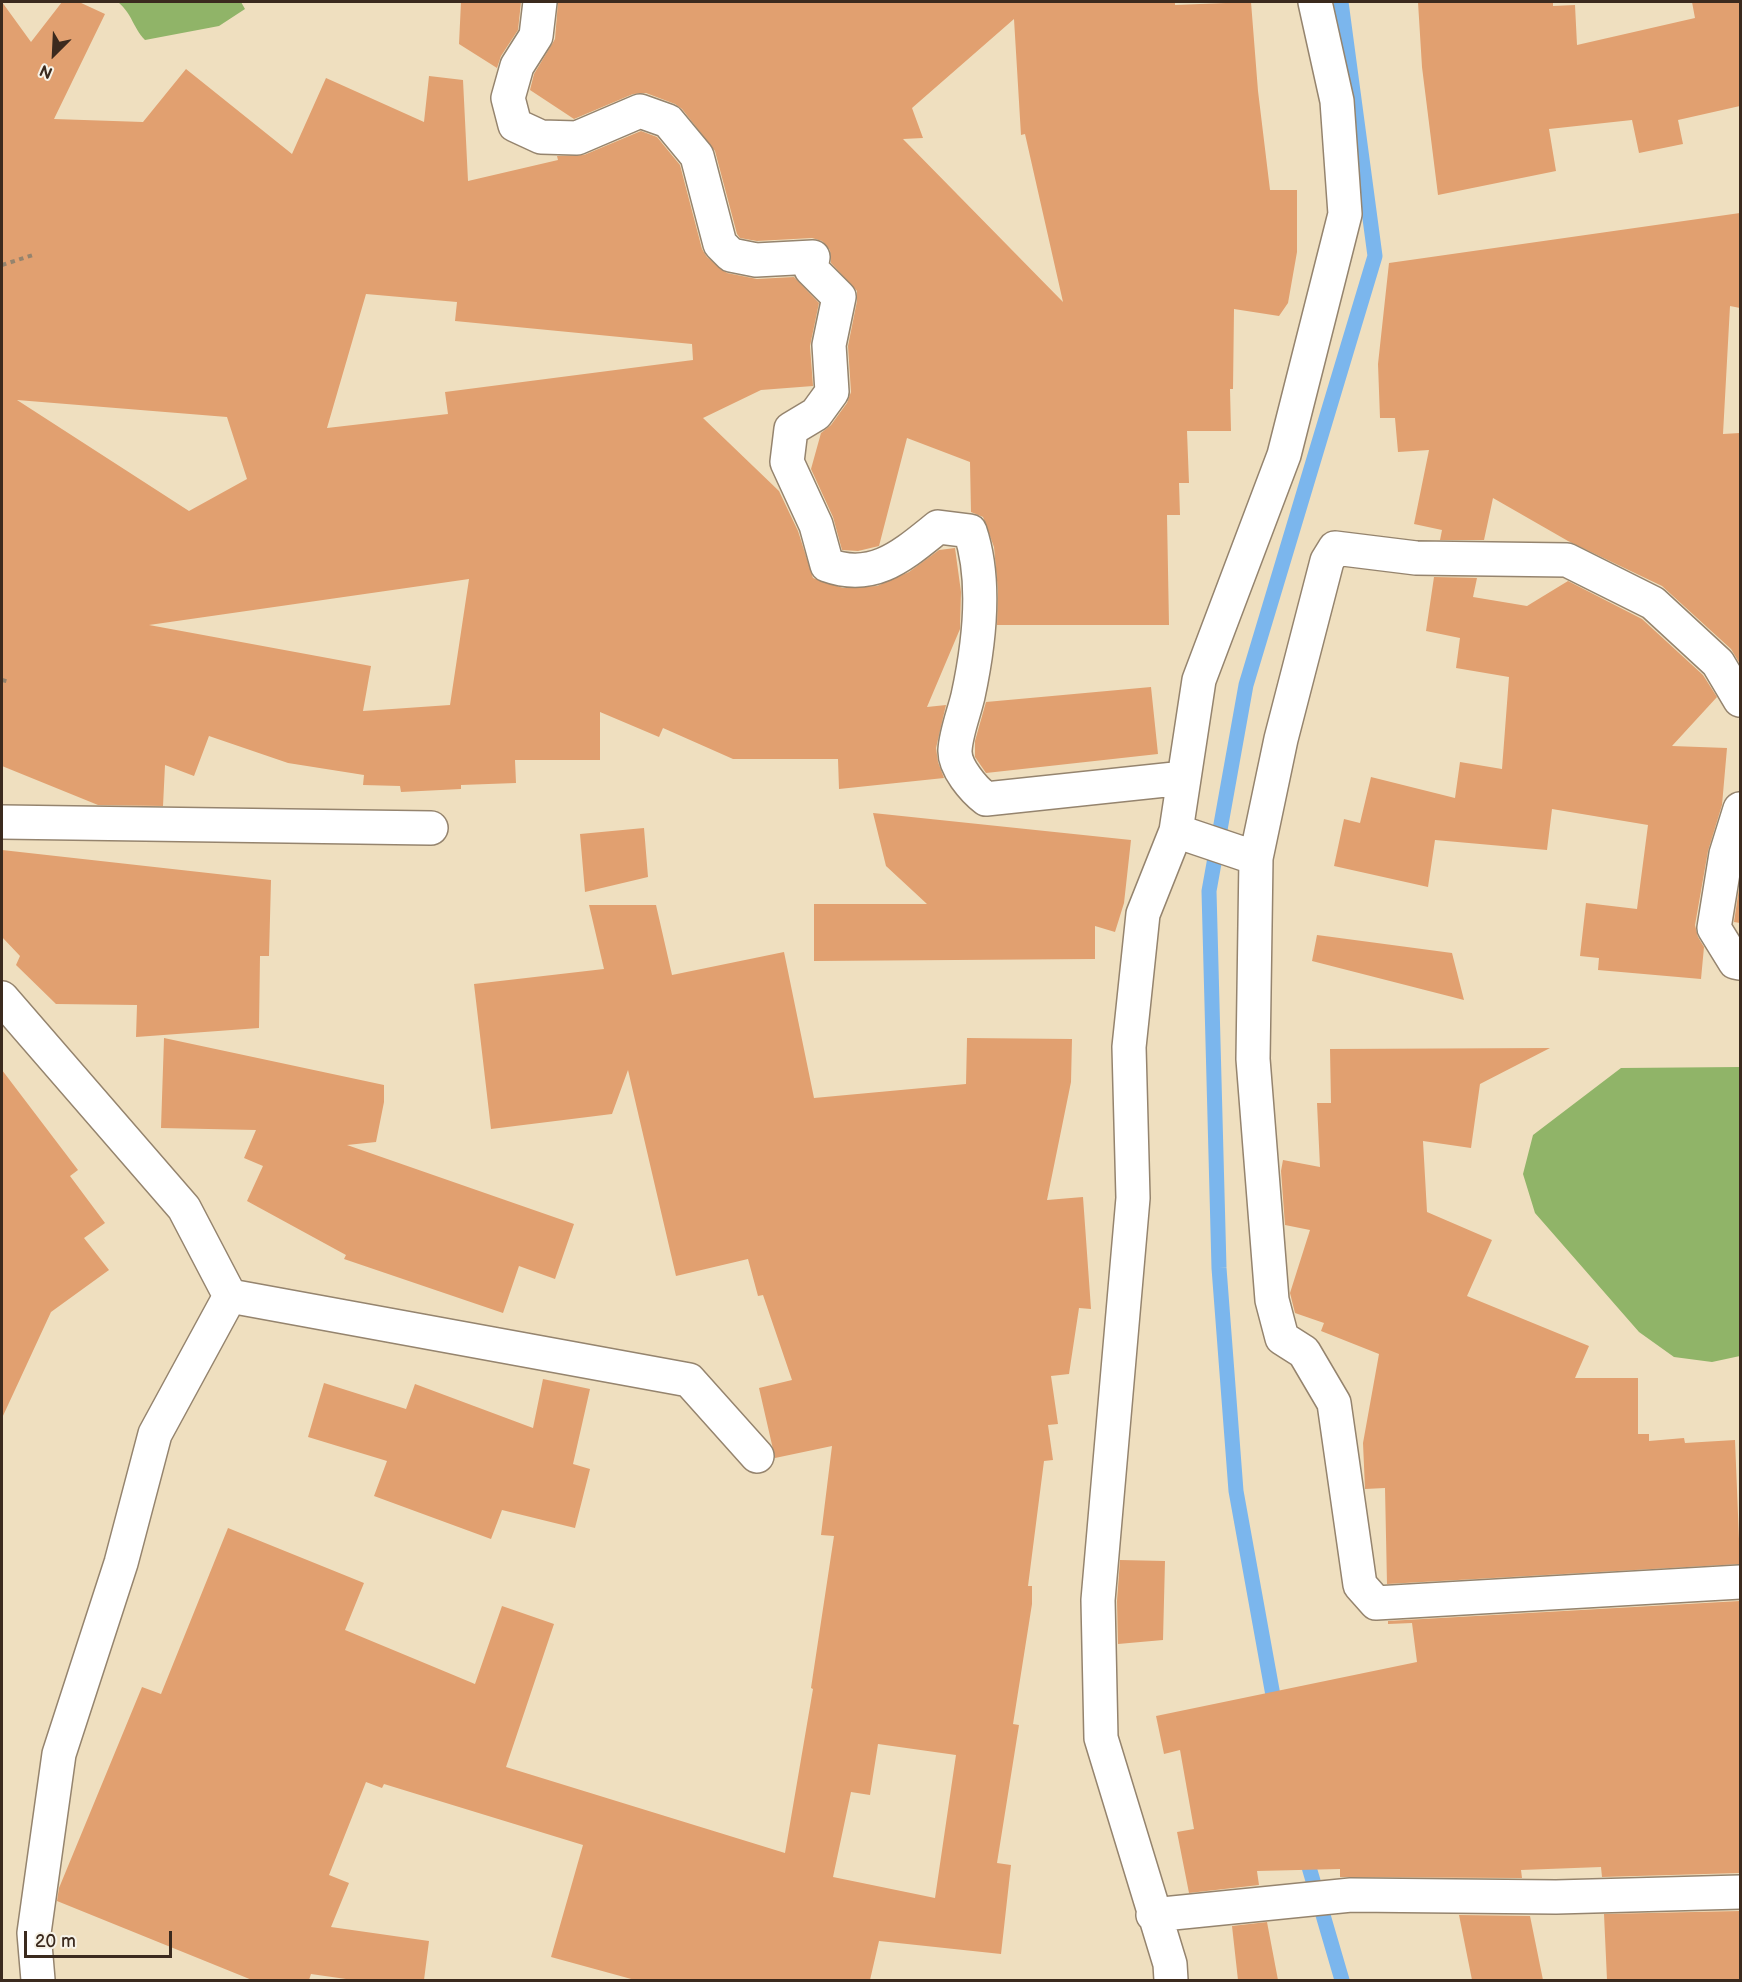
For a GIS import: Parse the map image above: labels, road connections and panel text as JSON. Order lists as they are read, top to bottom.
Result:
{
  "scale_bar": "20 m",
  "north": "bottom left"
}
